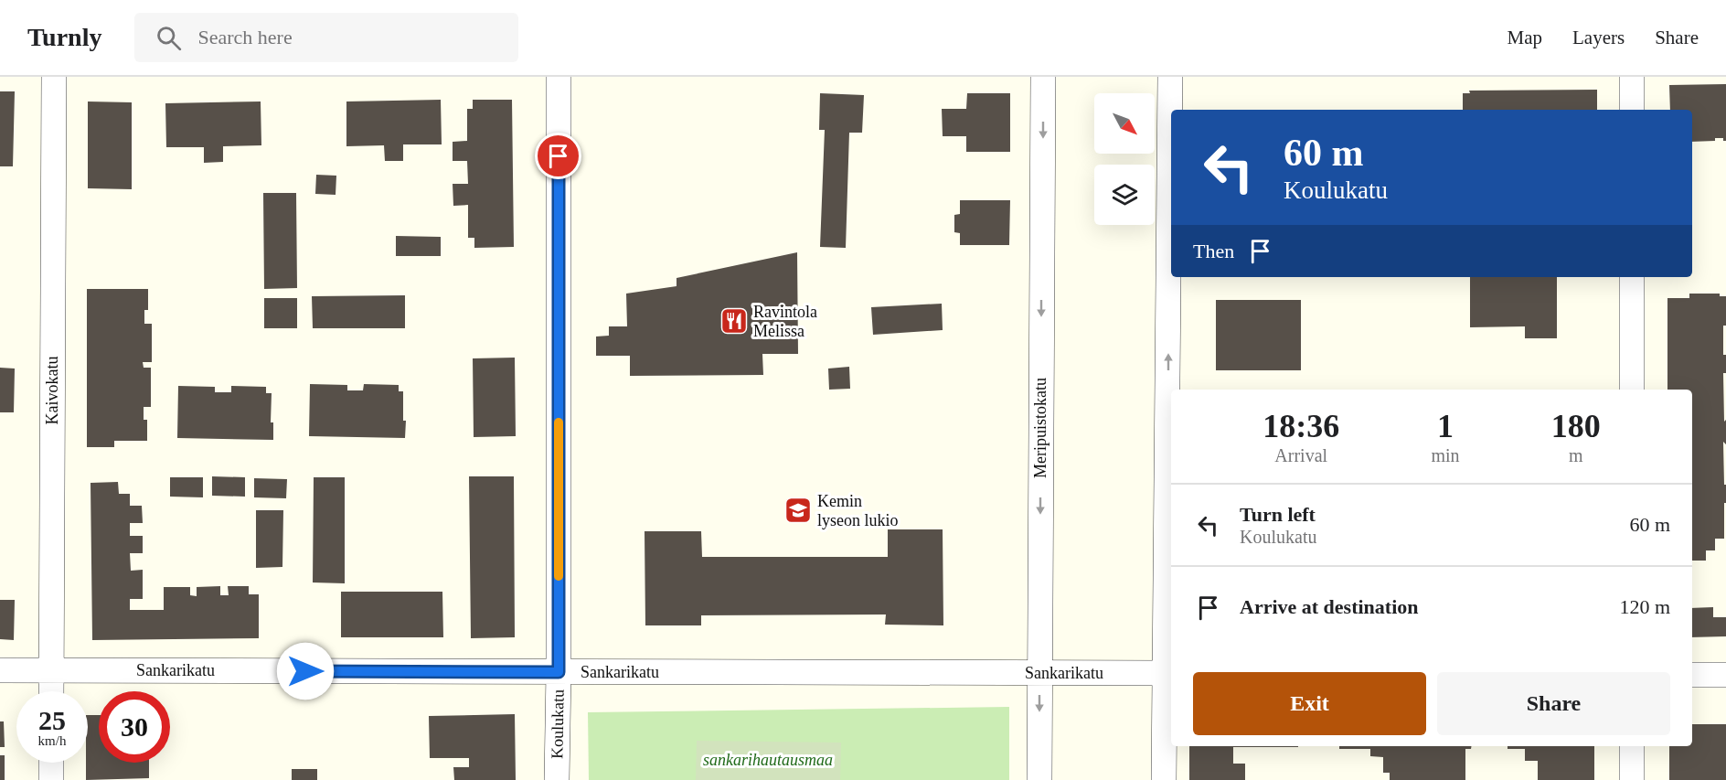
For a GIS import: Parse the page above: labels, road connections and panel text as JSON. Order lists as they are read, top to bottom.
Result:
{
  "streets": {
    "street": [
      "Kaivokatu",
      "Meripuistokatu",
      "Sankarikatu",
      "Koulukatu"
    ]
  },
  "crossings": [
    ["Kaivokatu", "Sankarikatu"],
    ["Meripuistokatu", "Sankarikatu"],
    ["Sankarikatu", "Koulukatu"]
  ],
  "parks": ["sankarihautausmaa"],
  "places": {
    "restaurant": ["Ravintola Melissa"],
    "school or university": ["Kemin lyseon lukio"]
  },
  "north": "bottom right",
  "page": {
    "header": "Turnly",
    "search": "Search here",
    "nav": ["Map", "Layers", "Share"],
    "turn": ["60 m", "Koulukatu"],
    "then": "Then",
    "eta": [
      "18:36",
      "Arrival",
      "1",
      "min",
      "180",
      "m"
    ],
    "list": [
      {
        "name": "Turn left",
        "note": "Koulukatu",
        "value": "60 m"
      },
      {
        "name": "Arrive at destination",
        "value": "120 m"
      }
    ],
    "buttons": ["Exit", "Share"],
    "speed": "25 km/h",
    "limit": "30"
  }
}
